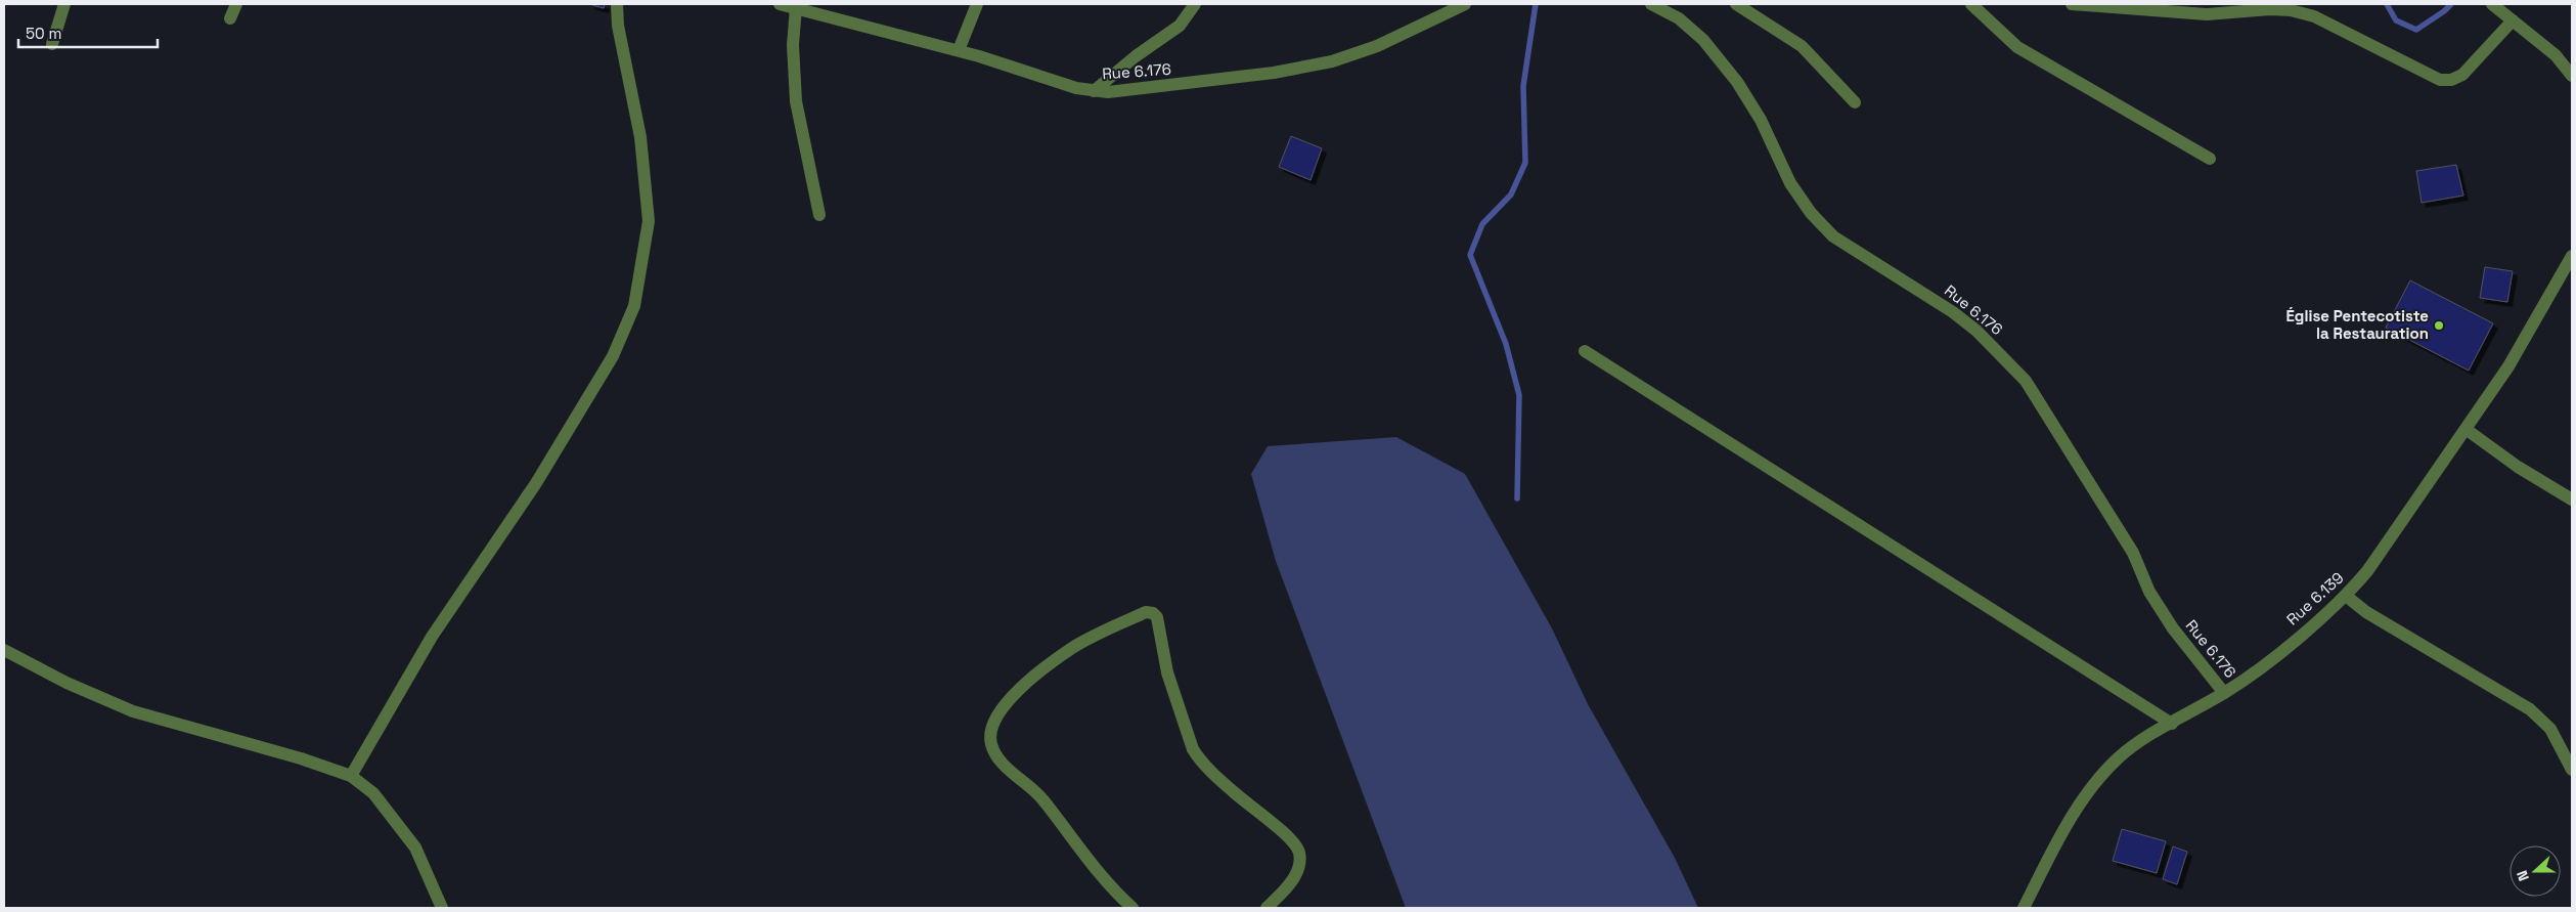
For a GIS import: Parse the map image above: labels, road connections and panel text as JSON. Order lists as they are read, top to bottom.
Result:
{
  "streets": {
    "street": ["Rue 6.176", "Rue 6.139"]
  },
  "crossings": [
    ["Rue 6.176", "Rue 6.139"]
  ],
  "places": ["Église Pentecotiste la Restauration"],
  "scale_bar": "50 m",
  "north": "left"
}
